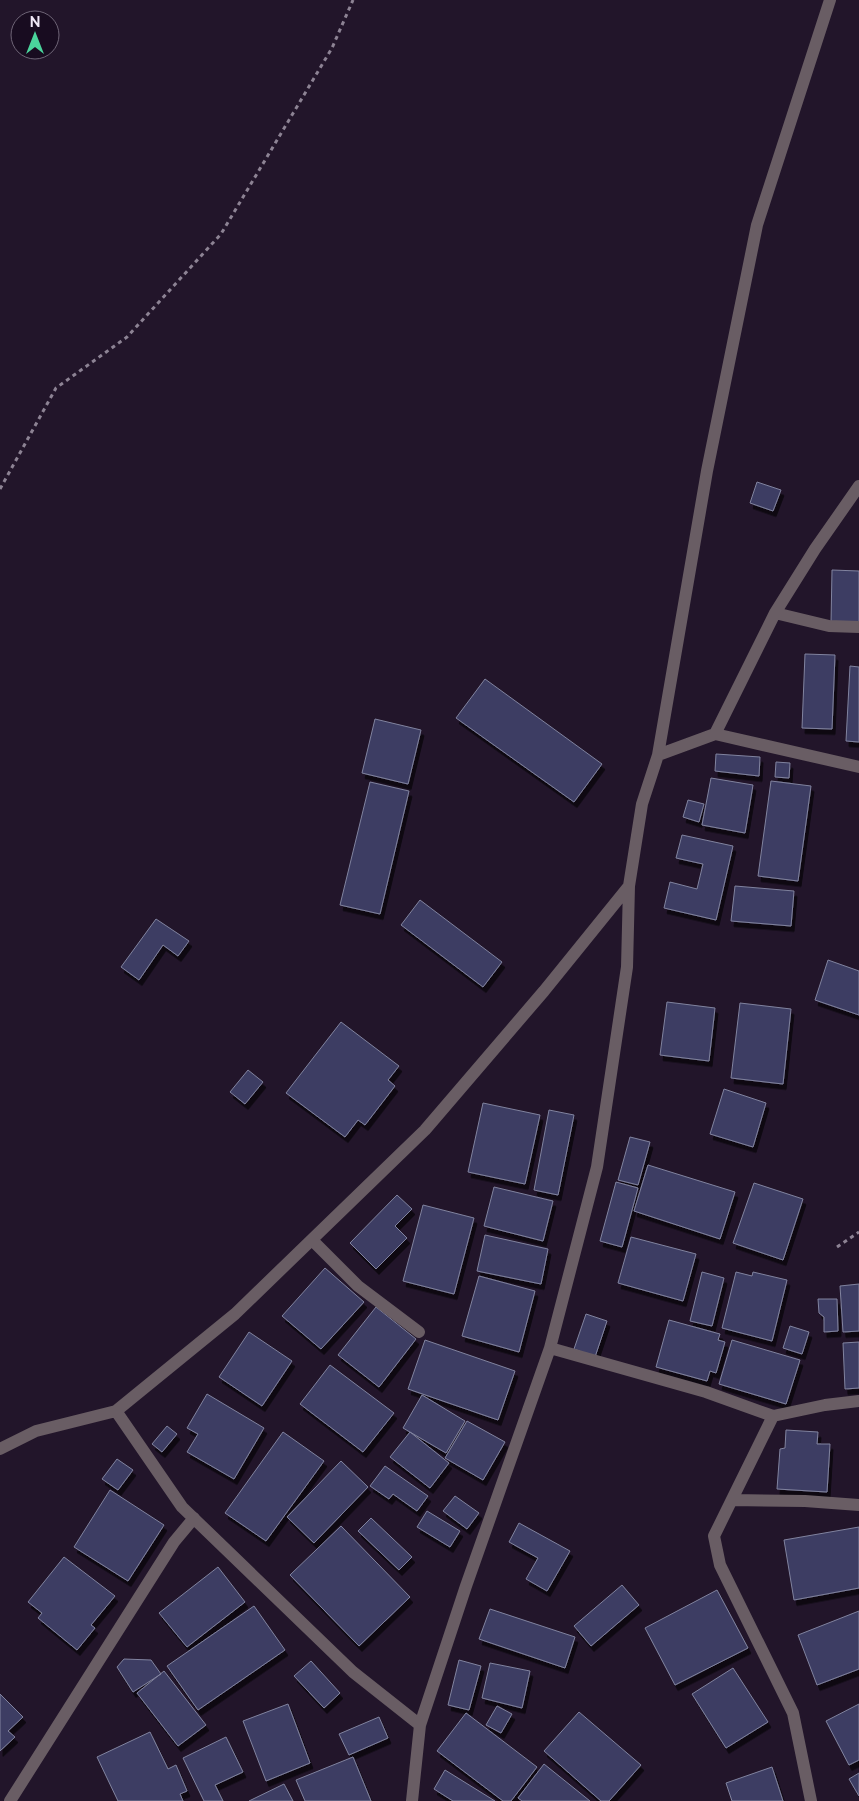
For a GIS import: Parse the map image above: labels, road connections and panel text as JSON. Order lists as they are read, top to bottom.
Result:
{
  "north": "top"
}
